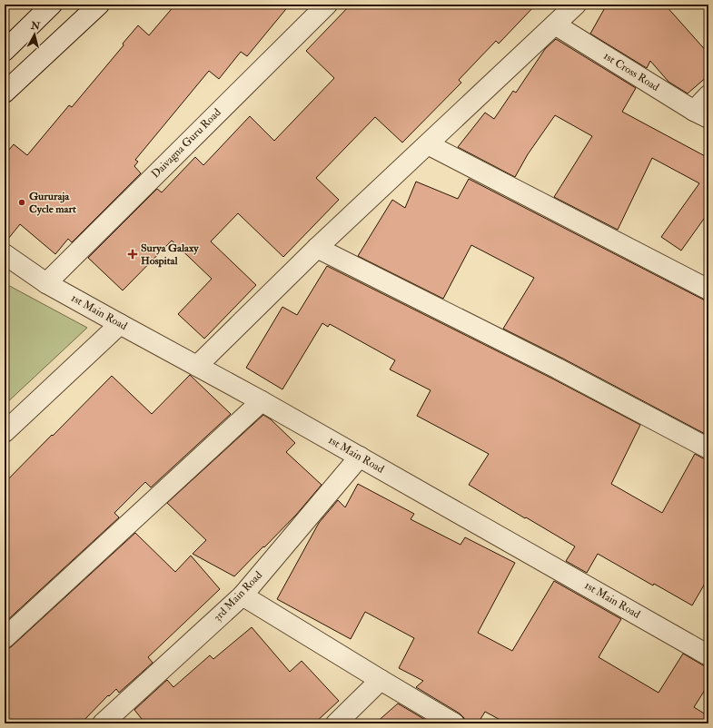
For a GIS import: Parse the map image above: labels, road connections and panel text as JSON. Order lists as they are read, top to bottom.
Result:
{
  "streets": {
    "street": [
      "1st Cross Road",
      "Daivagna Guru Road",
      "1st Main Road",
      "3rd Main Road"
    ]
  },
  "crossings": [
    ["Daivagna Guru Road", "1st Main Road"],
    ["1st Main Road", "3rd Main Road"]
  ],
  "places": {
    "other": ["Gururaja Cycle mart"],
    "health": ["Surya Galaxy Hospital"]
  },
  "north": "top"
}
